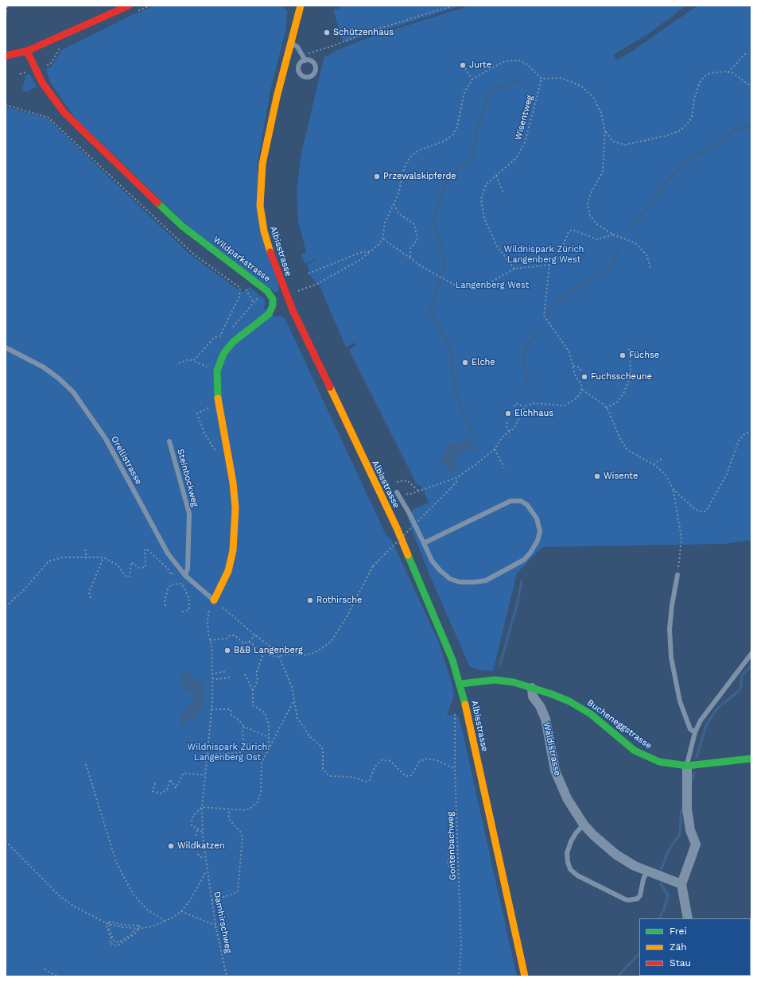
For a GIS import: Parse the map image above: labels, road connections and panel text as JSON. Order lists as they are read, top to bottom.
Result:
{
  "streets": {
    "main road": ["Albisstrasse", "Wildparkstrasse", "Bucheneggstrasse"],
    "street": ["Waldistrasse"],
    "lane": ["Orellistrasse", "Steinbockweg"],
    "path": ["Wisentweg", "Gontenbachweg", "Damhirschweg"]
  },
  "crossings": [
    ["Albisstrasse", "Bucheneggstrasse"],
    ["Wildparkstrasse", "Orellistrasse"],
    ["Wildparkstrasse", "Damhirschweg"],
    ["Orellistrasse", "Steinbockweg"],
    ["Orellistrasse", "Damhirschweg"],
    ["Bucheneggstrasse", "Waldistrasse"]
  ],
  "parks": ["Wildnispark Zürich Langenberg West", "Langenberg West", "Wildnispark Zürich Langenberg Ost"],
  "places": [
    "Schützenhaus",
    "Jurte",
    "Przewalskipferde",
    "Füchse",
    "Elche",
    "Fuchsscheune",
    "Elchhaus",
    "Wisente",
    "Rothirsche",
    "B&B Langenberg",
    "Wildkatzen"
  ],
  "legend": ["Frei", "Zäh", "Stau"]
}
